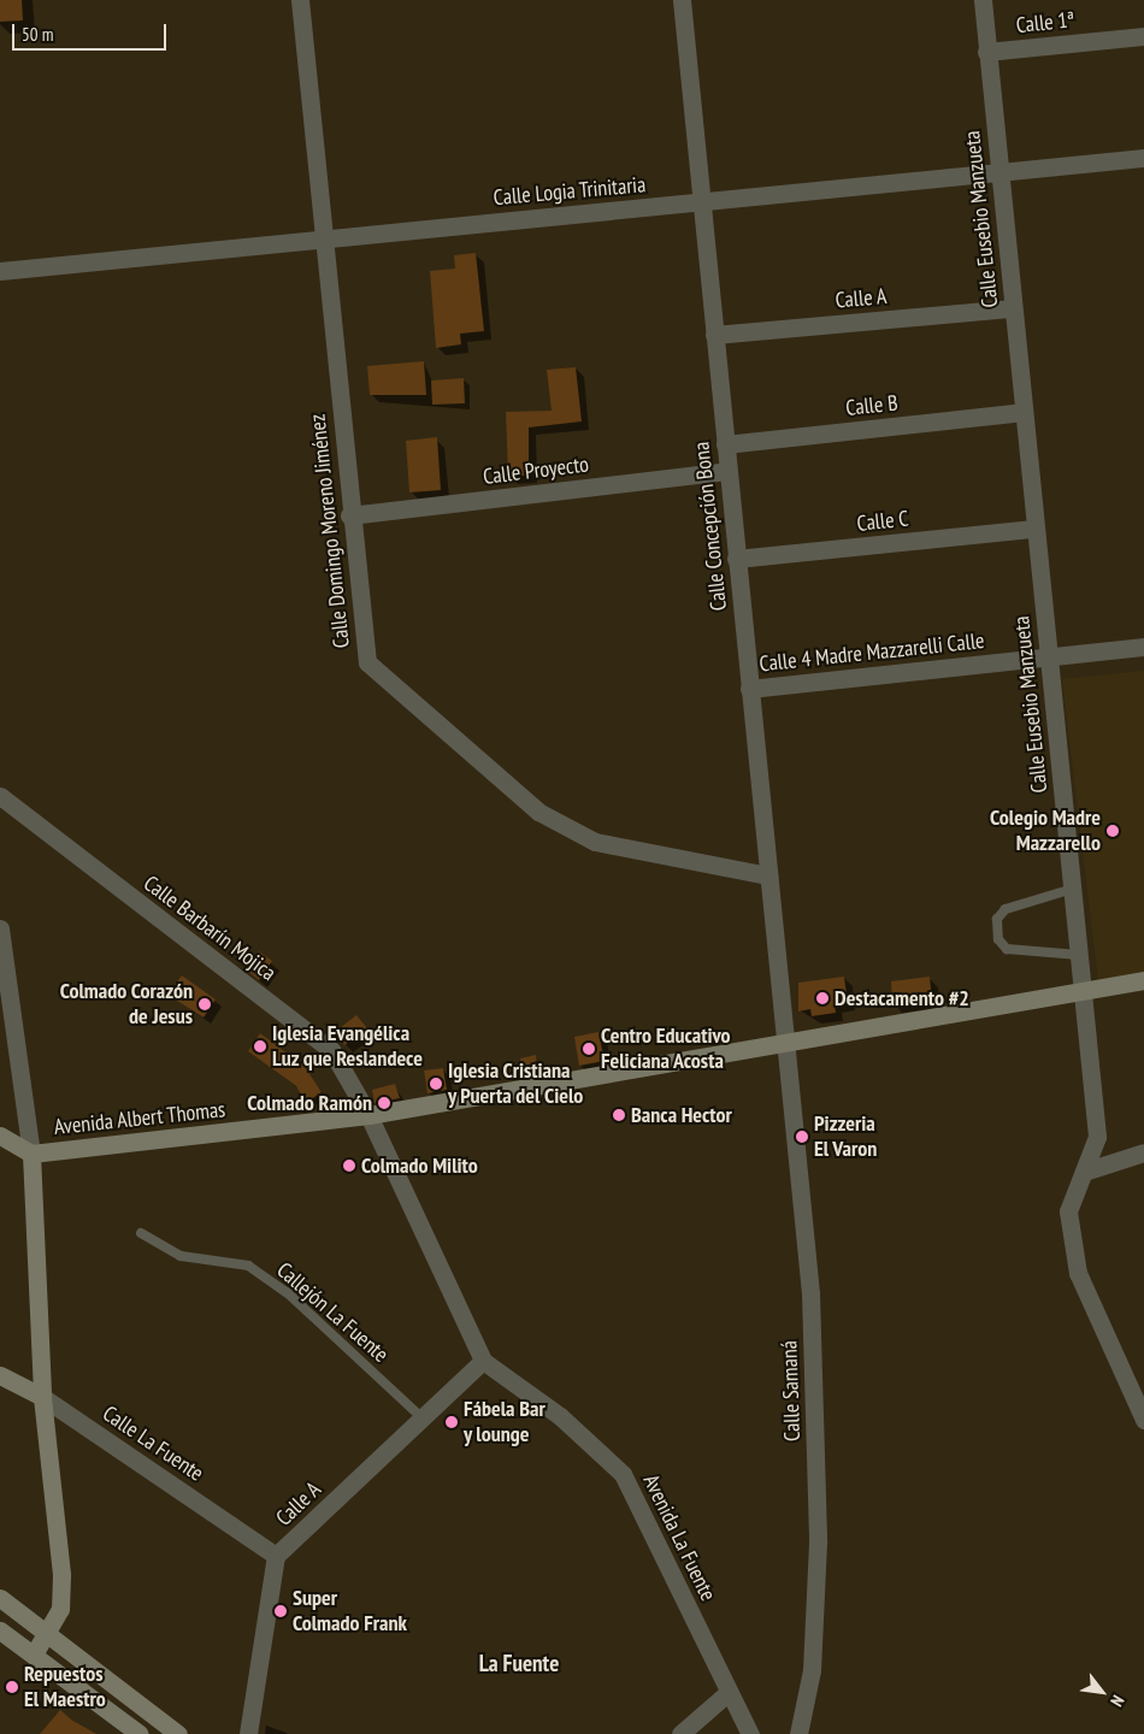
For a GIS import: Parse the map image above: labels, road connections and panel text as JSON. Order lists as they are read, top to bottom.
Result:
{
  "streets": {
    "main road": ["Avenida Albert Thomas", "Calle La Fuente"],
    "street": [
      "Calle 1ª",
      "Calle Logia Trinitaria",
      "Calle Eusebio Manzueta",
      "Calle A",
      "Calle B",
      "Calle Proyecto",
      "Calle C",
      "Calle Concepción Bona",
      "Calle Domingo Moreno Jiménez",
      "Calle 4 Madre Mazzarelli Calle",
      "Calle Barbarín Mojica",
      "Calle Samaná",
      "Avenida La Fuente"
    ],
    "lane": ["Callejón La Fuente"]
  },
  "crossings": [
    ["Calle 1ª", "Calle Eusebio Manzueta"],
    ["Calle Logia Trinitaria", "Calle Eusebio Manzueta"],
    ["Calle Logia Trinitaria", "Calle Concepción Bona"],
    ["Calle Logia Trinitaria", "Calle Domingo Moreno Jiménez"],
    ["Calle Eusebio Manzueta", "Calle A"],
    ["Calle Eusebio Manzueta", "Calle B"],
    ["Calle Eusebio Manzueta", "Calle C"],
    ["Calle Eusebio Manzueta", "Calle 4 Madre Mazzarelli Calle"],
    ["Calle Eusebio Manzueta", "Avenida Albert Thomas"],
    ["Calle A", "Calle Concepción Bona"],
    ["Calle A", "Callejón La Fuente"],
    ["Calle A", "Calle La Fuente"],
    ["Calle A", "Avenida La Fuente"],
    ["Calle B", "Calle Concepción Bona"],
    ["Calle Proyecto", "Calle Concepción Bona"],
    ["Calle Proyecto", "Calle Domingo Moreno Jiménez"],
    ["Calle C", "Calle Concepción Bona"],
    ["Calle Concepción Bona", "Calle Domingo Moreno Jiménez"],
    ["Calle Concepción Bona", "Calle 4 Madre Mazzarelli Calle"],
    ["Calle Concepción Bona", "Avenida Albert Thomas"],
    ["Calle Concepción Bona", "Calle Samaná"],
    ["Calle Barbarín Mojica", "Avenida Albert Thomas"],
    ["Calle Barbarín Mojica", "Avenida La Fuente"],
    ["Avenida Albert Thomas", "Calle Samaná"],
    ["Avenida Albert Thomas", "Avenida La Fuente"]
  ],
  "districts": ["La Fuente"],
  "places": [
    "Colegio Madre Mazzarello",
    "Destacamento #2",
    "Colmado Corazón de Jesus",
    "Iglesia Evangélica Luz que Reslandece",
    "Centro Educativo Feliciana Acosta",
    "Iglesia Cristiana y Puerta del Cielo",
    "Colmado Ramón",
    "Banca Hector",
    "Pizzeria El Varon",
    "Colmado Milito",
    "Fábela Bar y lounge",
    "Super Colmado Frank",
    "Repuestos El Maestro"
  ],
  "scale_bar": "50 m",
  "north": "bottom right"
}
